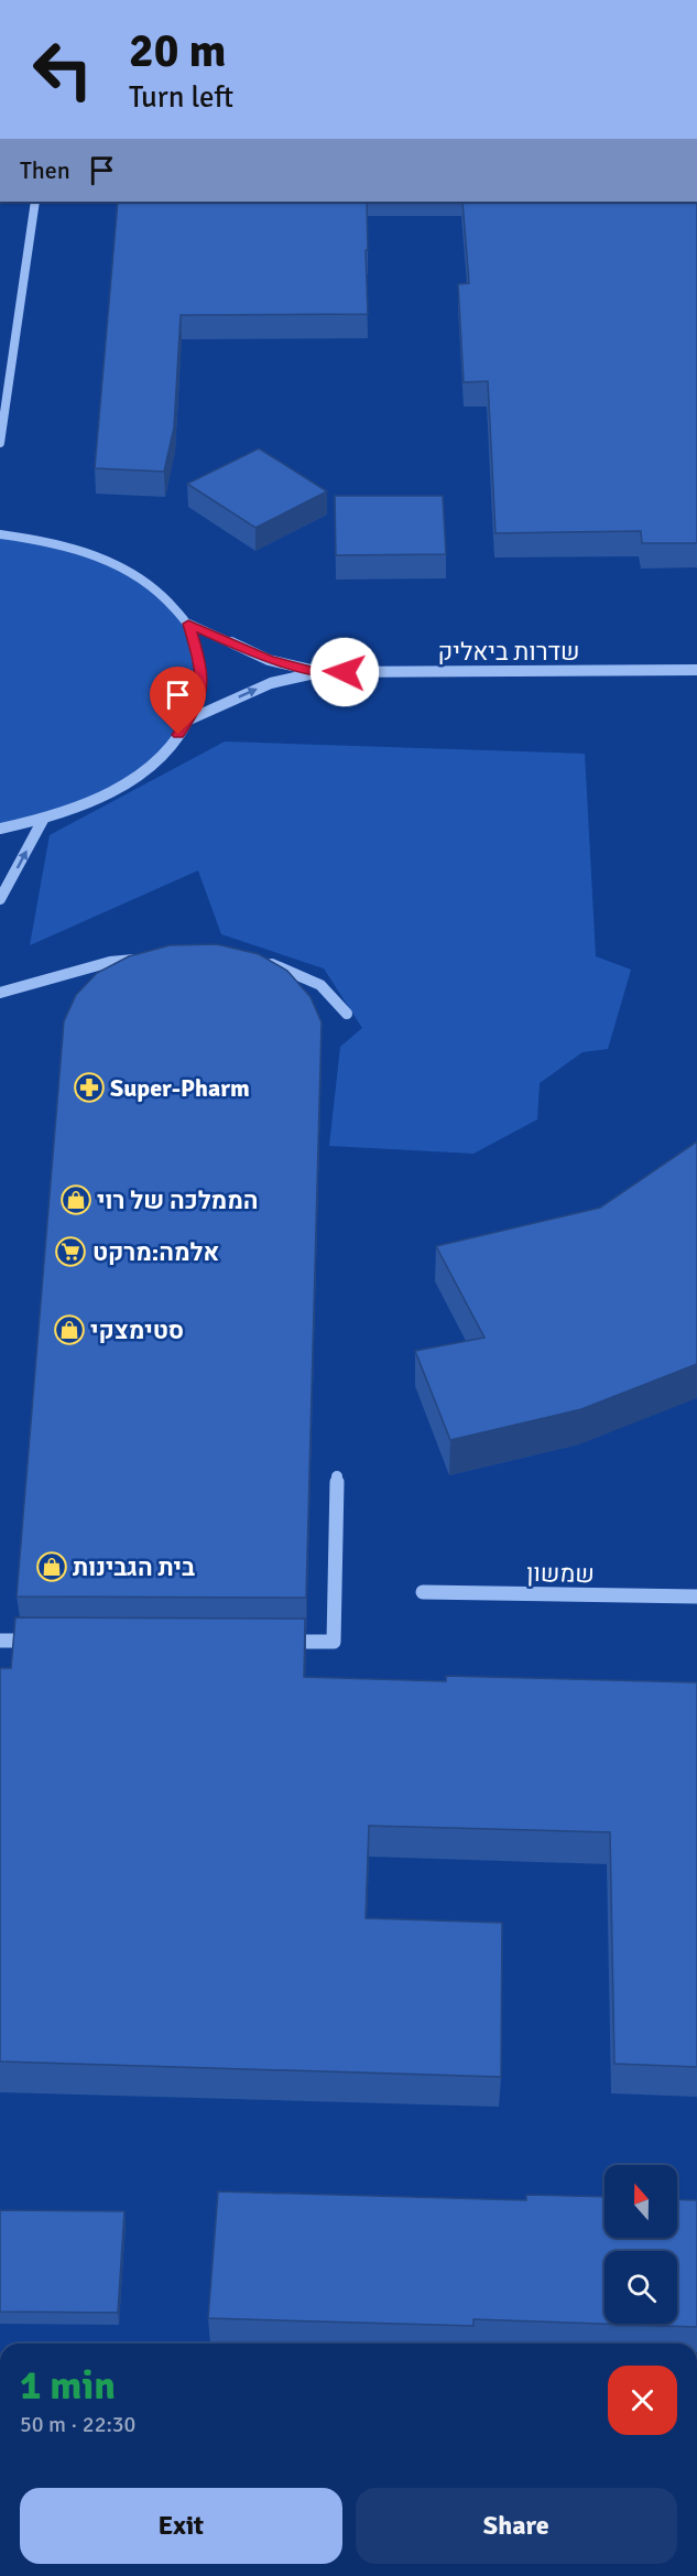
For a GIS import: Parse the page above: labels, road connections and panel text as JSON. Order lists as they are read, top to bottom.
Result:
{
  "streets": {
    "street": ["שדרות ביאליק", "שמשון"]
  },
  "places": {
    "pharmacy": ["Super-Pharm"],
    "shop": ["הממלכה של רוי", "סטימצקי", "בית הגבינות"],
    "supermarket": ["אלמה:מרקט"]
  },
  "north": "top",
  "page": {
    "turn": ["20 m", "Turn left"],
    "then": "Then",
    "heading": ["1 min", "50 m · 22:30"],
    "buttons": ["Exit", "Share"]
  }
}
